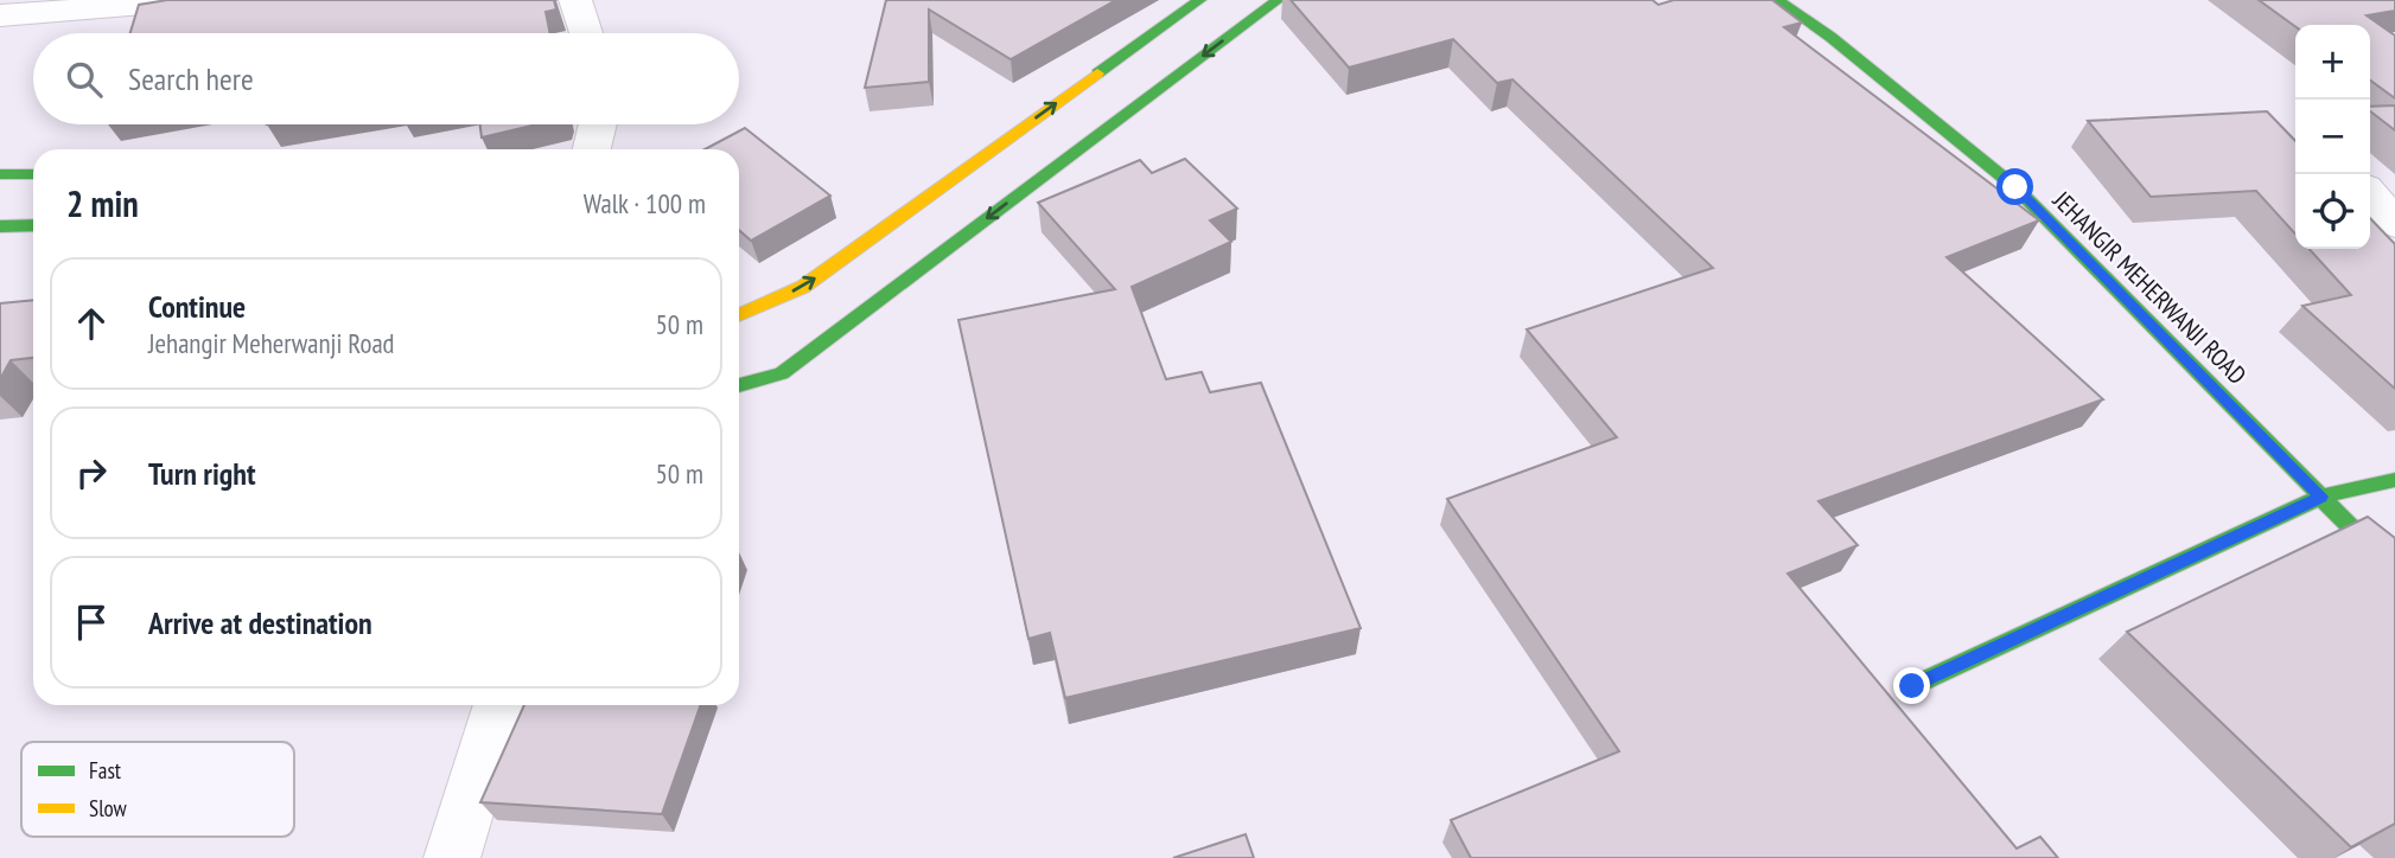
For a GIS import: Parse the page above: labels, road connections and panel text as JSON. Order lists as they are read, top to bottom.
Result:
{
  "streets": {
    "street": ["JEHANGIR MEHERWANJI ROAD"]
  },
  "legend": ["Fast", "Slow"],
  "page": {
    "map_buttons": ["+", "−"],
    "search": "Search here",
    "heading": ["2 min", "Walk · 100 m"],
    "list": [
      ["Continue", "Jehangir Meherwanji Road", "50 m"],
      ["Turn right", "50 m"],
      "Arrive at destination"
    ]
  }
}
